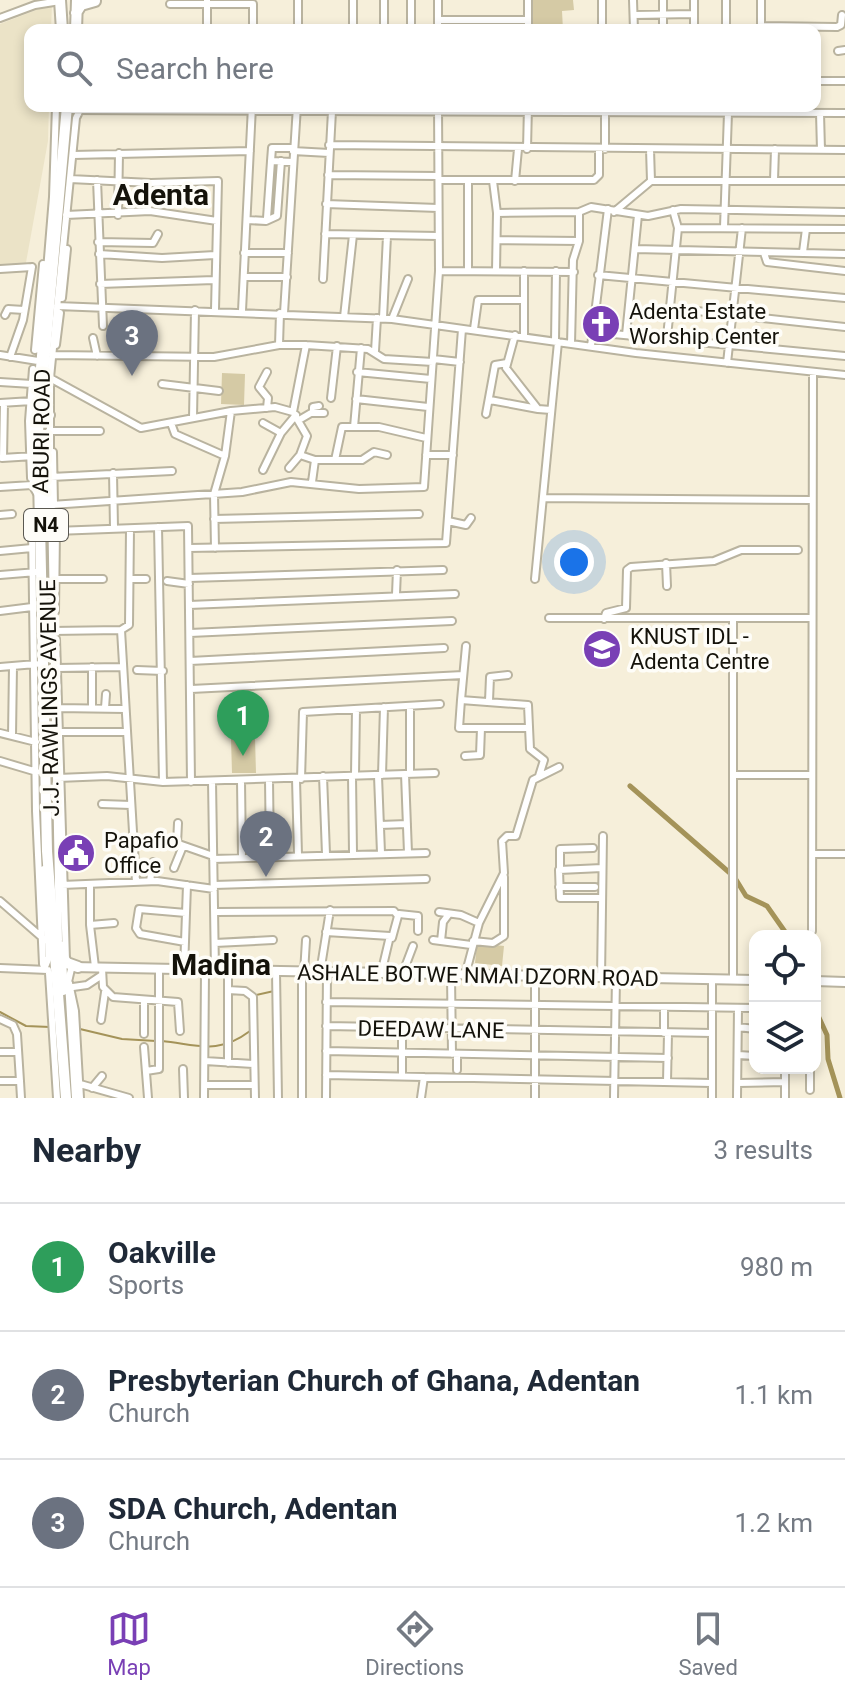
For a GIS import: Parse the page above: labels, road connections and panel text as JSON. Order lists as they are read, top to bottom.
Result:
{
  "streets": {
    "highway": ["ABURI ROAD", "N4", "J.J. RAWLINGS AVENUE"],
    "main road": ["ASHALE BOTWE NMAI DZORN ROAD"],
    "street": ["DEEDAW LANE"]
  },
  "crossings": [
    ["ABURI ROAD", "N4"],
    ["ABURI ROAD", "J.J. RAWLINGS AVENUE"],
    ["ABURI ROAD", "ASHALE BOTWE NMAI DZORN ROAD"],
    ["J.J. RAWLINGS AVENUE", "ASHALE BOTWE NMAI DZORN ROAD"]
  ],
  "districts": ["Adenta", "Madina"],
  "places": {
    "church": ["Adenta Estate Worship Center"],
    "school or university": ["KNUST IDL - Adenta Centre"],
    "public building": ["Papafio Office"]
  },
  "page": {
    "search": "Search here",
    "pins": ["3", "1", "2"],
    "heading": ["Nearby", "3 results"],
    "list": [
      {
        "mark": "1",
        "name": "Oakville",
        "note": "Sports",
        "value": "980 m"
      },
      {
        "mark": "2",
        "name": "Presbyterian Church of Ghana, Adentan",
        "note": "Church",
        "value": "1.1 km"
      },
      {
        "mark": "3",
        "name": "SDA Church, Adentan",
        "note": "Church",
        "value": "1.2 km"
      }
    ],
    "nav": ["Map", "Directions", "Saved"]
  }
}
